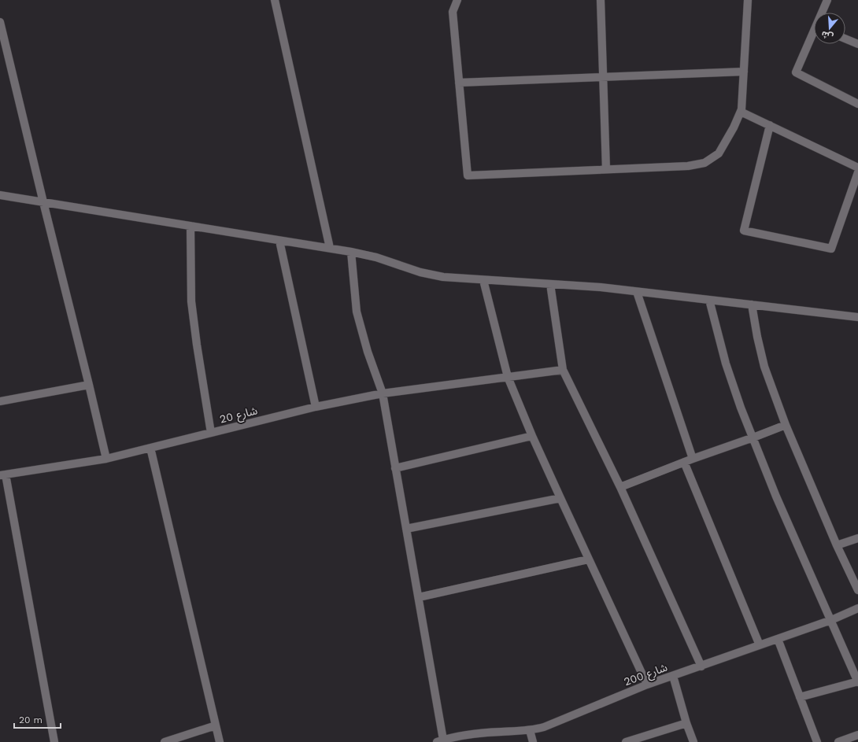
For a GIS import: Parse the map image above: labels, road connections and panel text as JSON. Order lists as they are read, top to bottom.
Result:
{
  "streets": {
    "street": ["شارع 20", "شارع 200"]
  },
  "scale_bar": "20 m",
  "north": "bottom"
}
